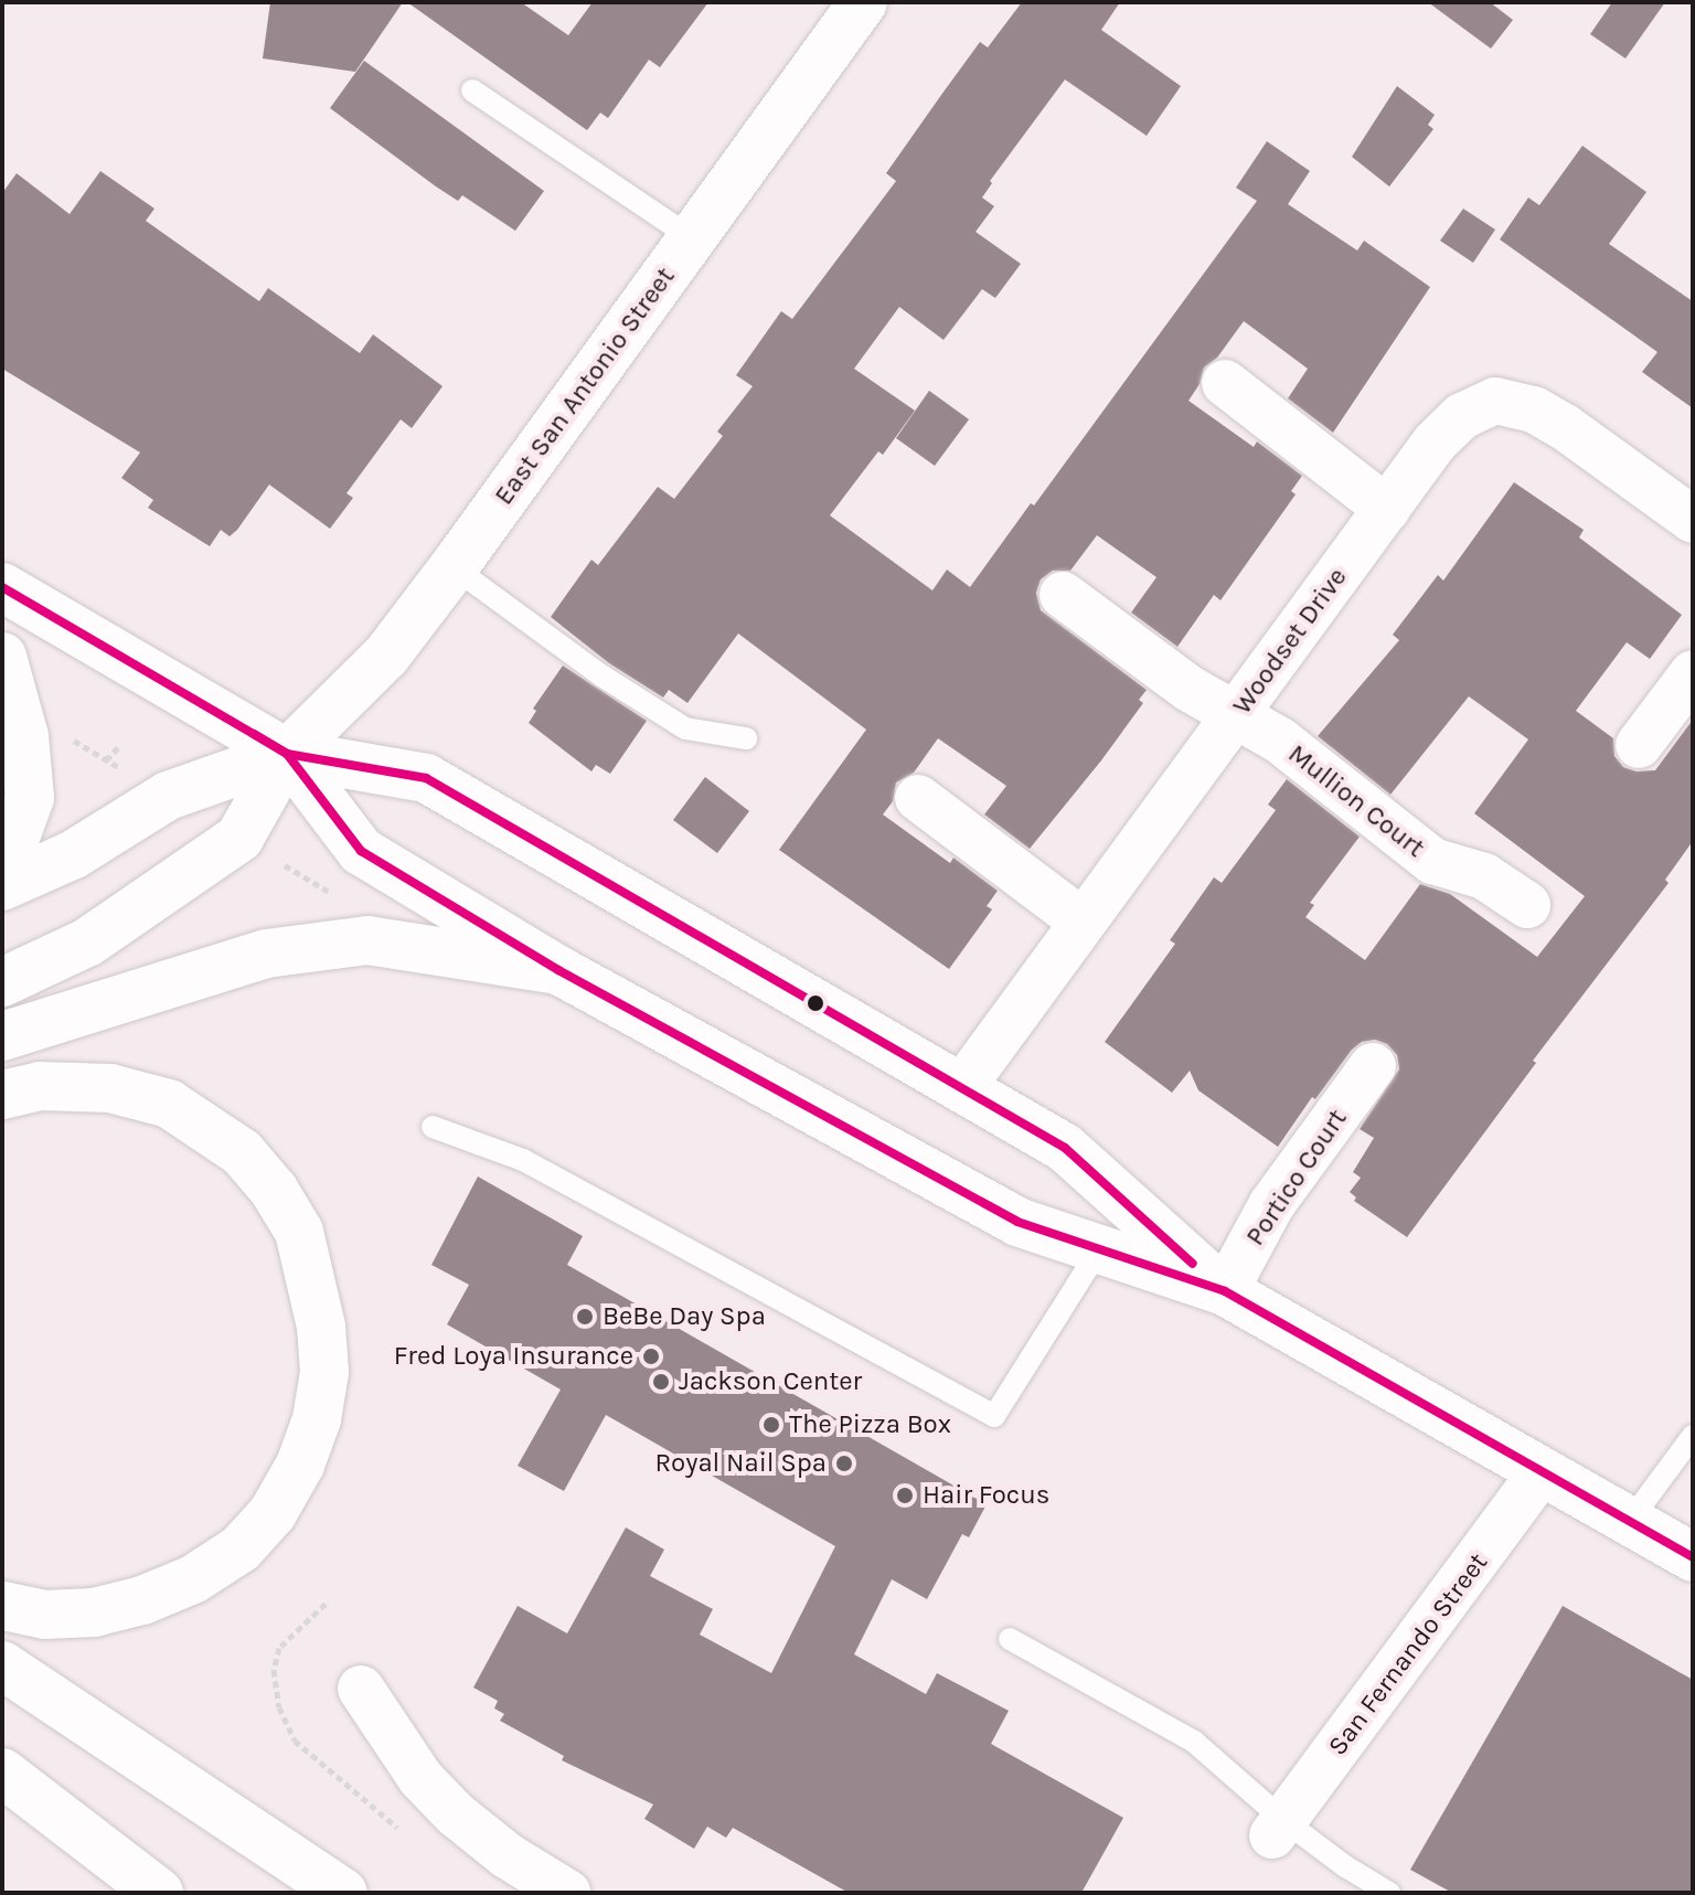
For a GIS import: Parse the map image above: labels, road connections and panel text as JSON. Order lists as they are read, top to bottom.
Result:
{
  "streets": {
    "main road": ["East San Antonio Street"],
    "street": [
      "Woodset Drive",
      "Mullion Court",
      "Portico Court",
      "San Fernando Street"
    ]
  },
  "crossings": [
    ["Woodset Drive", "Mullion Court"]
  ],
  "places": [
    "BeBe Day Spa",
    "Fred Loya Insurance",
    "Jackson Center",
    "The Pizza Box",
    "Royal Nail Spa",
    "Hair Focus"
  ]
}
